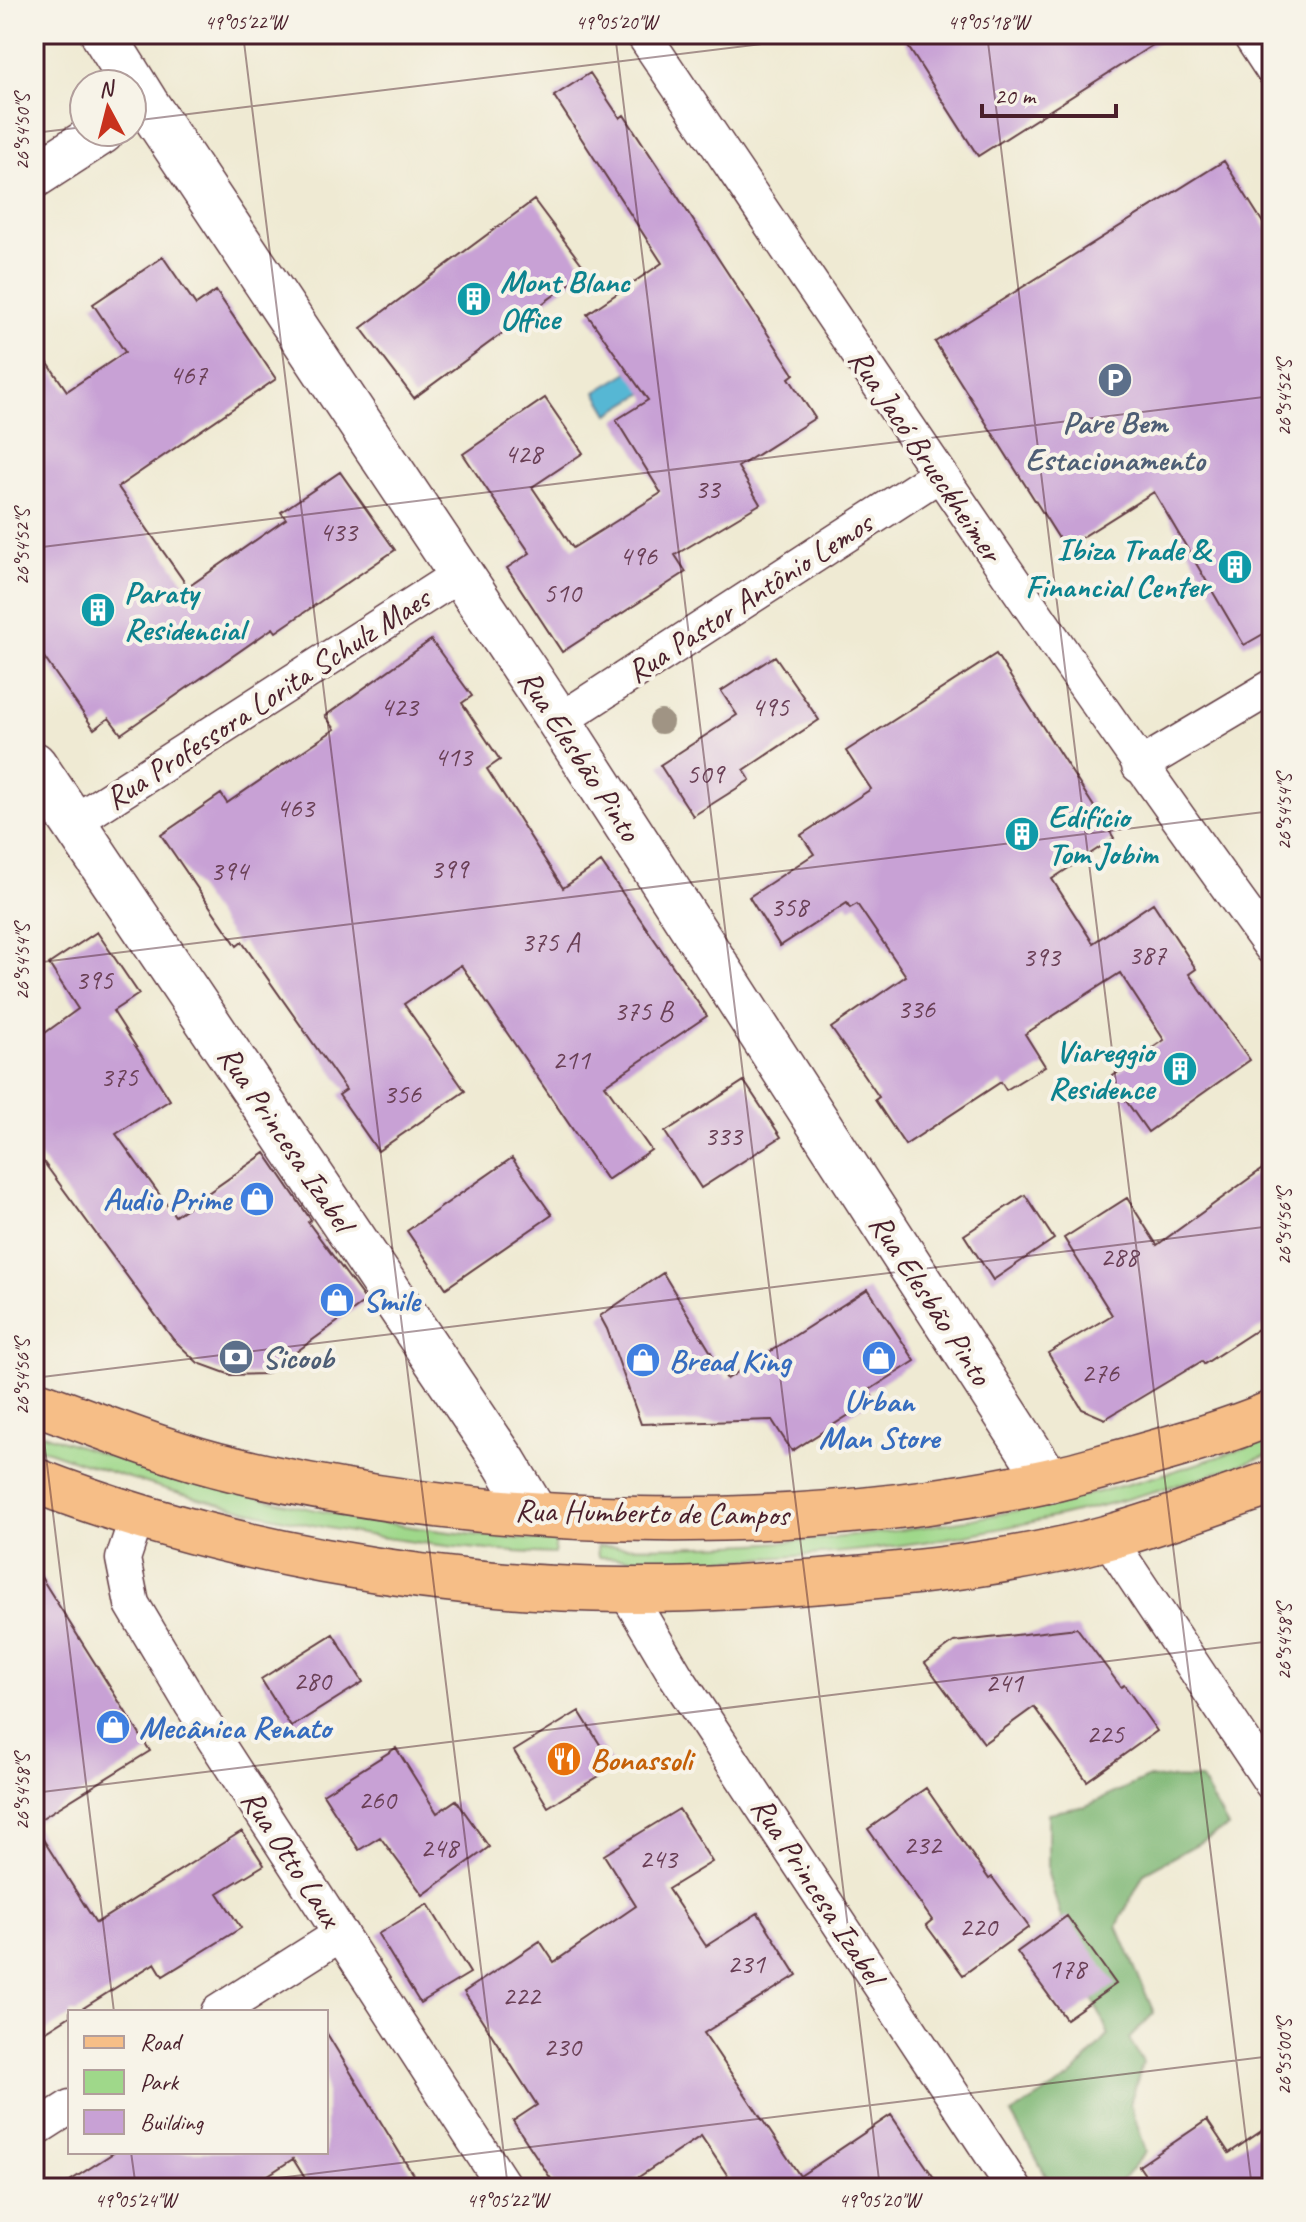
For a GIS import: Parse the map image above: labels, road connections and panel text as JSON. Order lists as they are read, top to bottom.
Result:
{
  "streets": {
    "main road": ["Rua Humberto de Campos"],
    "street": [
      "Rua Jacó Brueckheimer",
      "Rua Pastor Antônio Lemos",
      "Rua Professora Lorita Schulz Maes",
      "Rua Elesbão Pinto",
      "Rua Princesa Izabel",
      "Rua Otto Laux"
    ]
  },
  "crossings": [
    ["Rua Jacó Brueckheimer", "Rua Pastor Antônio Lemos"],
    ["Rua Pastor Antônio Lemos", "Rua Elesbão Pinto"],
    ["Rua Professora Lorita Schulz Maes", "Rua Elesbão Pinto"],
    ["Rua Professora Lorita Schulz Maes", "Rua Princesa Izabel"],
    ["Rua Elesbão Pinto", "Rua Humberto de Campos"],
    ["Rua Princesa Izabel", "Rua Humberto de Campos"]
  ],
  "places": {
    "building": [
      "Mont Blanc Office",
      "Ibiza Trade & Financial Center",
      "Paraty Residencial",
      "Edifício Tom Jobim",
      "Viareggio Residence"
    ],
    "parking": ["Pare Bem Estacionamento"],
    "shop": [
      "Audio Prime",
      "Smile",
      "Urban Man Store",
      "Bread King",
      "Mecânica Renato"
    ],
    "bank": ["Sicoob"],
    "restaurant": ["Bonassoli"]
  },
  "house_numbers": [
    "467",
    "428",
    "33",
    "433",
    "496",
    "510",
    "423",
    "495",
    "413",
    "509",
    "463",
    "399",
    "394",
    "358",
    "375 A",
    "387",
    "393",
    "395",
    "336",
    "375 B",
    "211",
    "375",
    "356",
    "333",
    "288",
    "276",
    "280",
    "241",
    "225",
    "260",
    "232",
    "248",
    "243",
    "220",
    "231",
    "178",
    "222",
    "230"
  ],
  "legend": ["Road", "Park", "Building"],
  "scale_bar": "20 m",
  "north": "top",
  "coordinates": [
    "49°05'22\"W",
    "49°05'20\"W",
    "49°05'18\"W",
    "26°54'50\"S",
    "26°54'52\"S",
    "26°54'54\"S",
    "26°54'56\"S",
    "26°54'58\"S",
    "26°55'00\"S",
    "49°05'24\"W"
  ]
}
